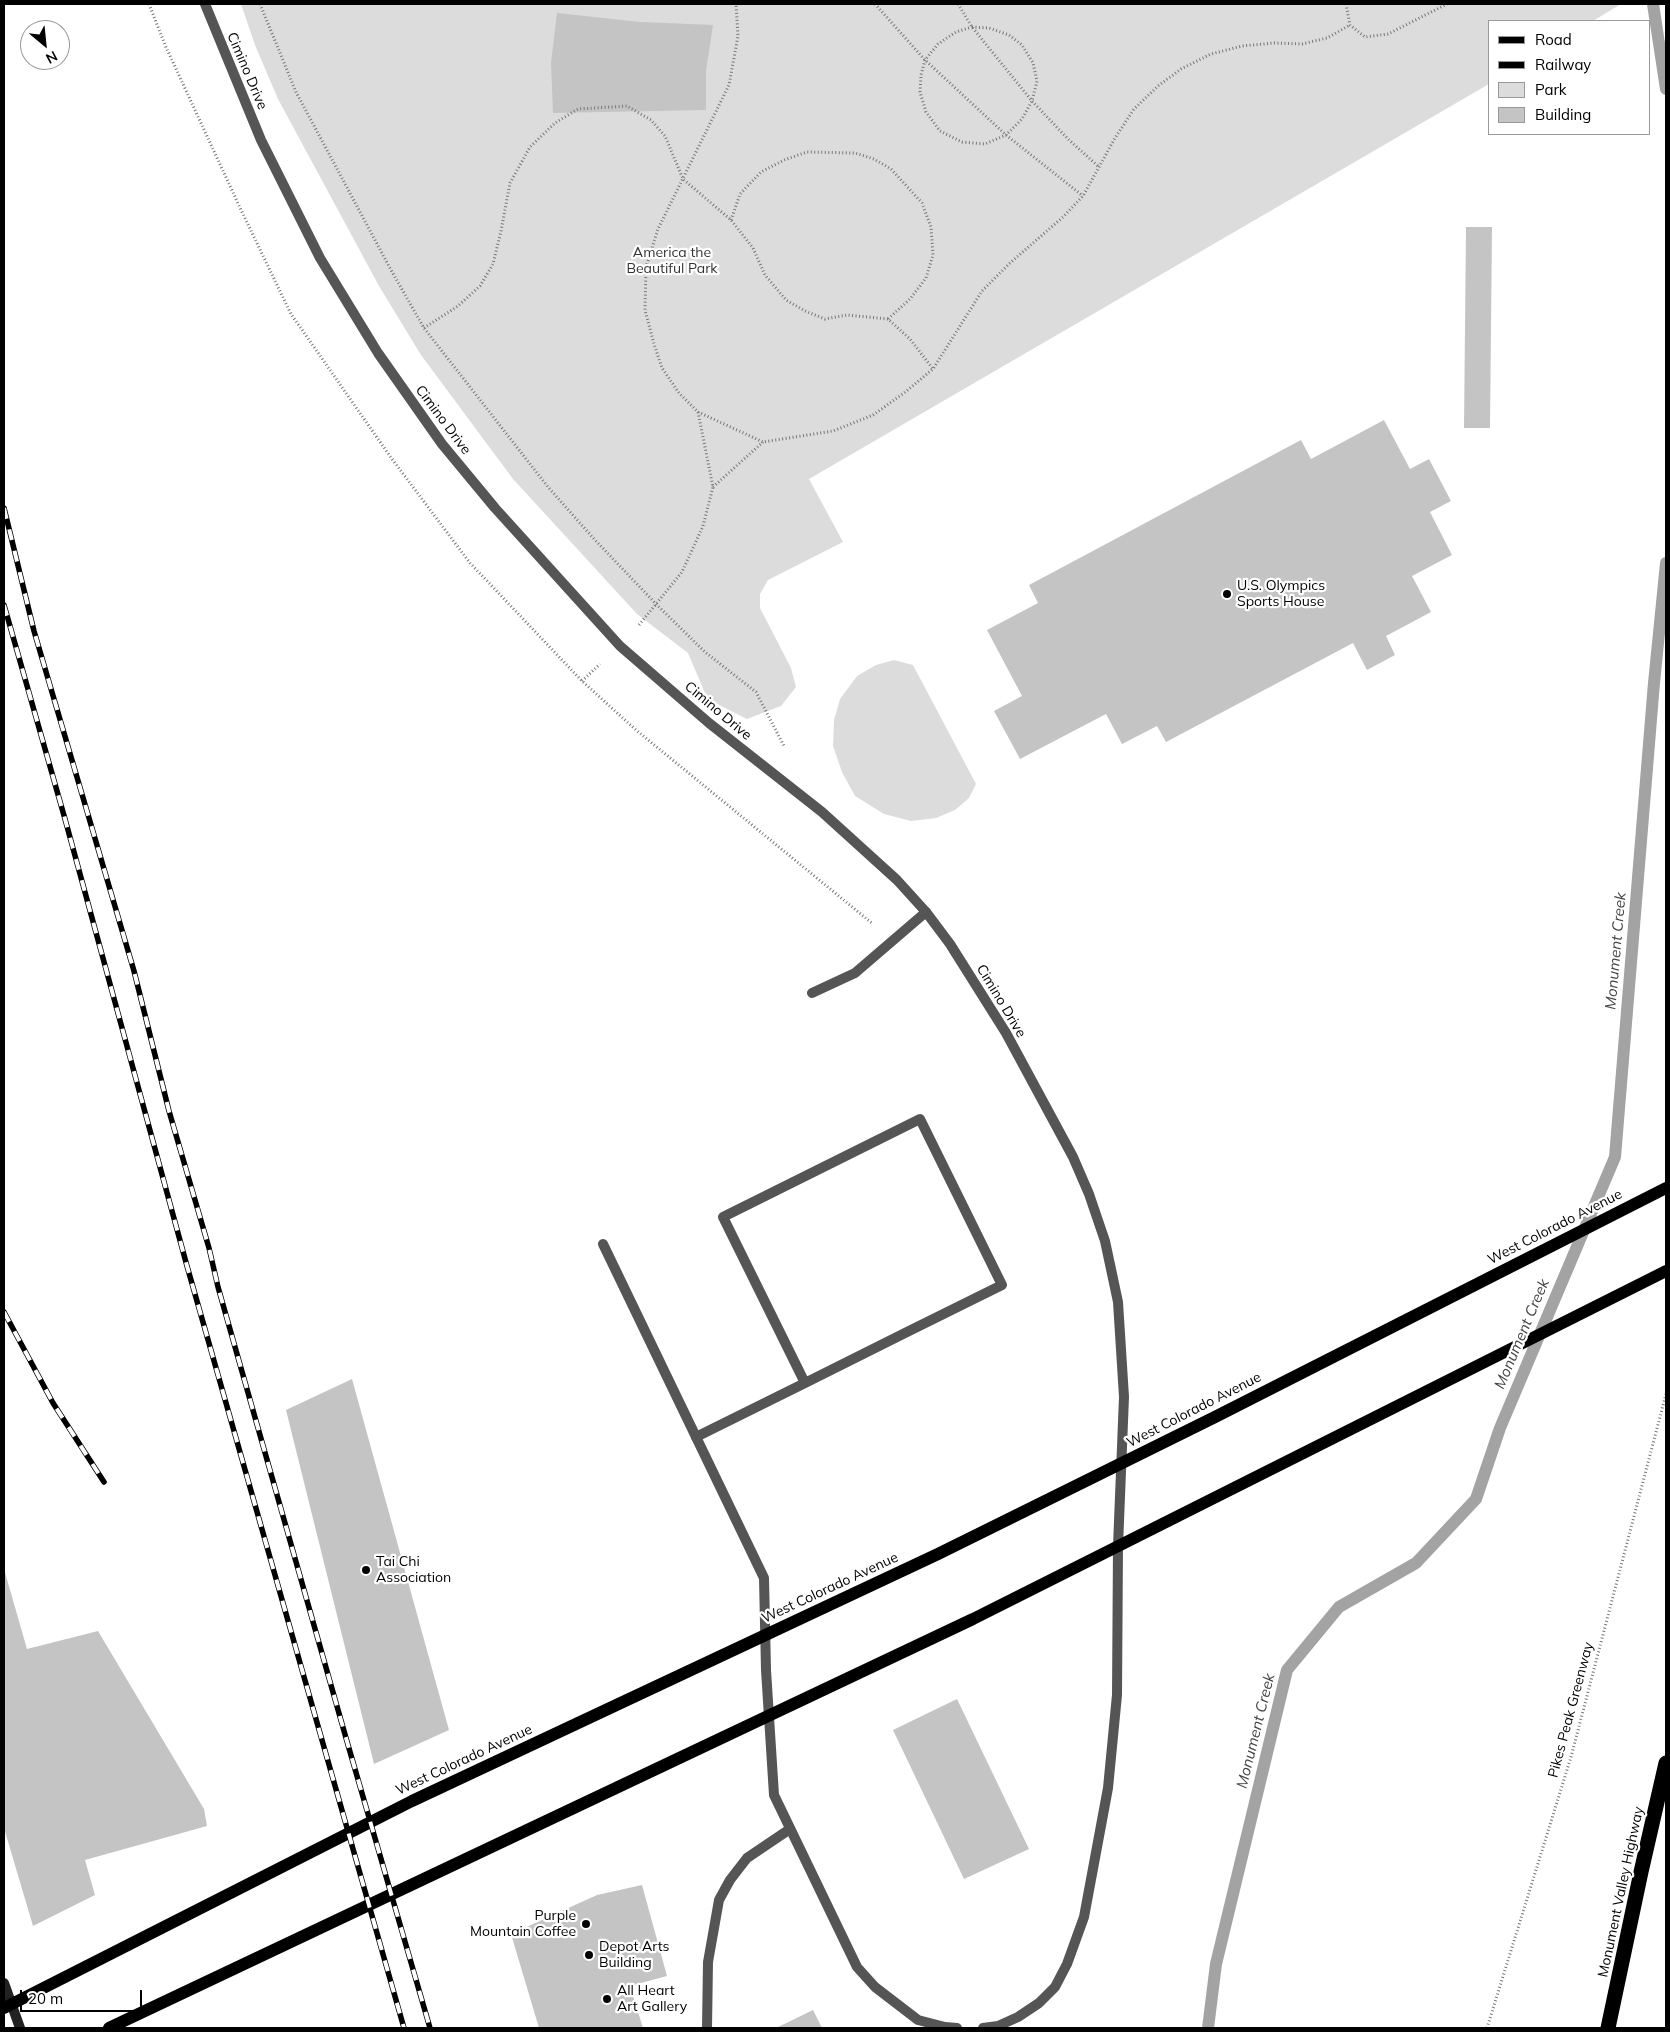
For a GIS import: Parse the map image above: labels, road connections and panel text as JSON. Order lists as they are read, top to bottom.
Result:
{
  "streets": {
    "highway": ["Monument Valley Highway"],
    "main road": ["West Colorado Avenue"],
    "street": ["Cimino Drive"],
    "path": ["Pikes Peak Greenway"]
  },
  "crossings": [
    ["Cimino Drive", "West Colorado Avenue"]
  ],
  "water": ["Monument Creek"],
  "parks": ["America the Beautiful Park"],
  "places": [
    "U.S. Olympics Sports House",
    "Tai Chi Association",
    "Purple Mountain Coffee",
    "Depot Arts Building",
    "All Heart Art Gallery"
  ],
  "legend": [
    "Road",
    "Railway",
    "Park",
    "Building"
  ],
  "scale_bar": "20 m",
  "north": "bottom right"
}
